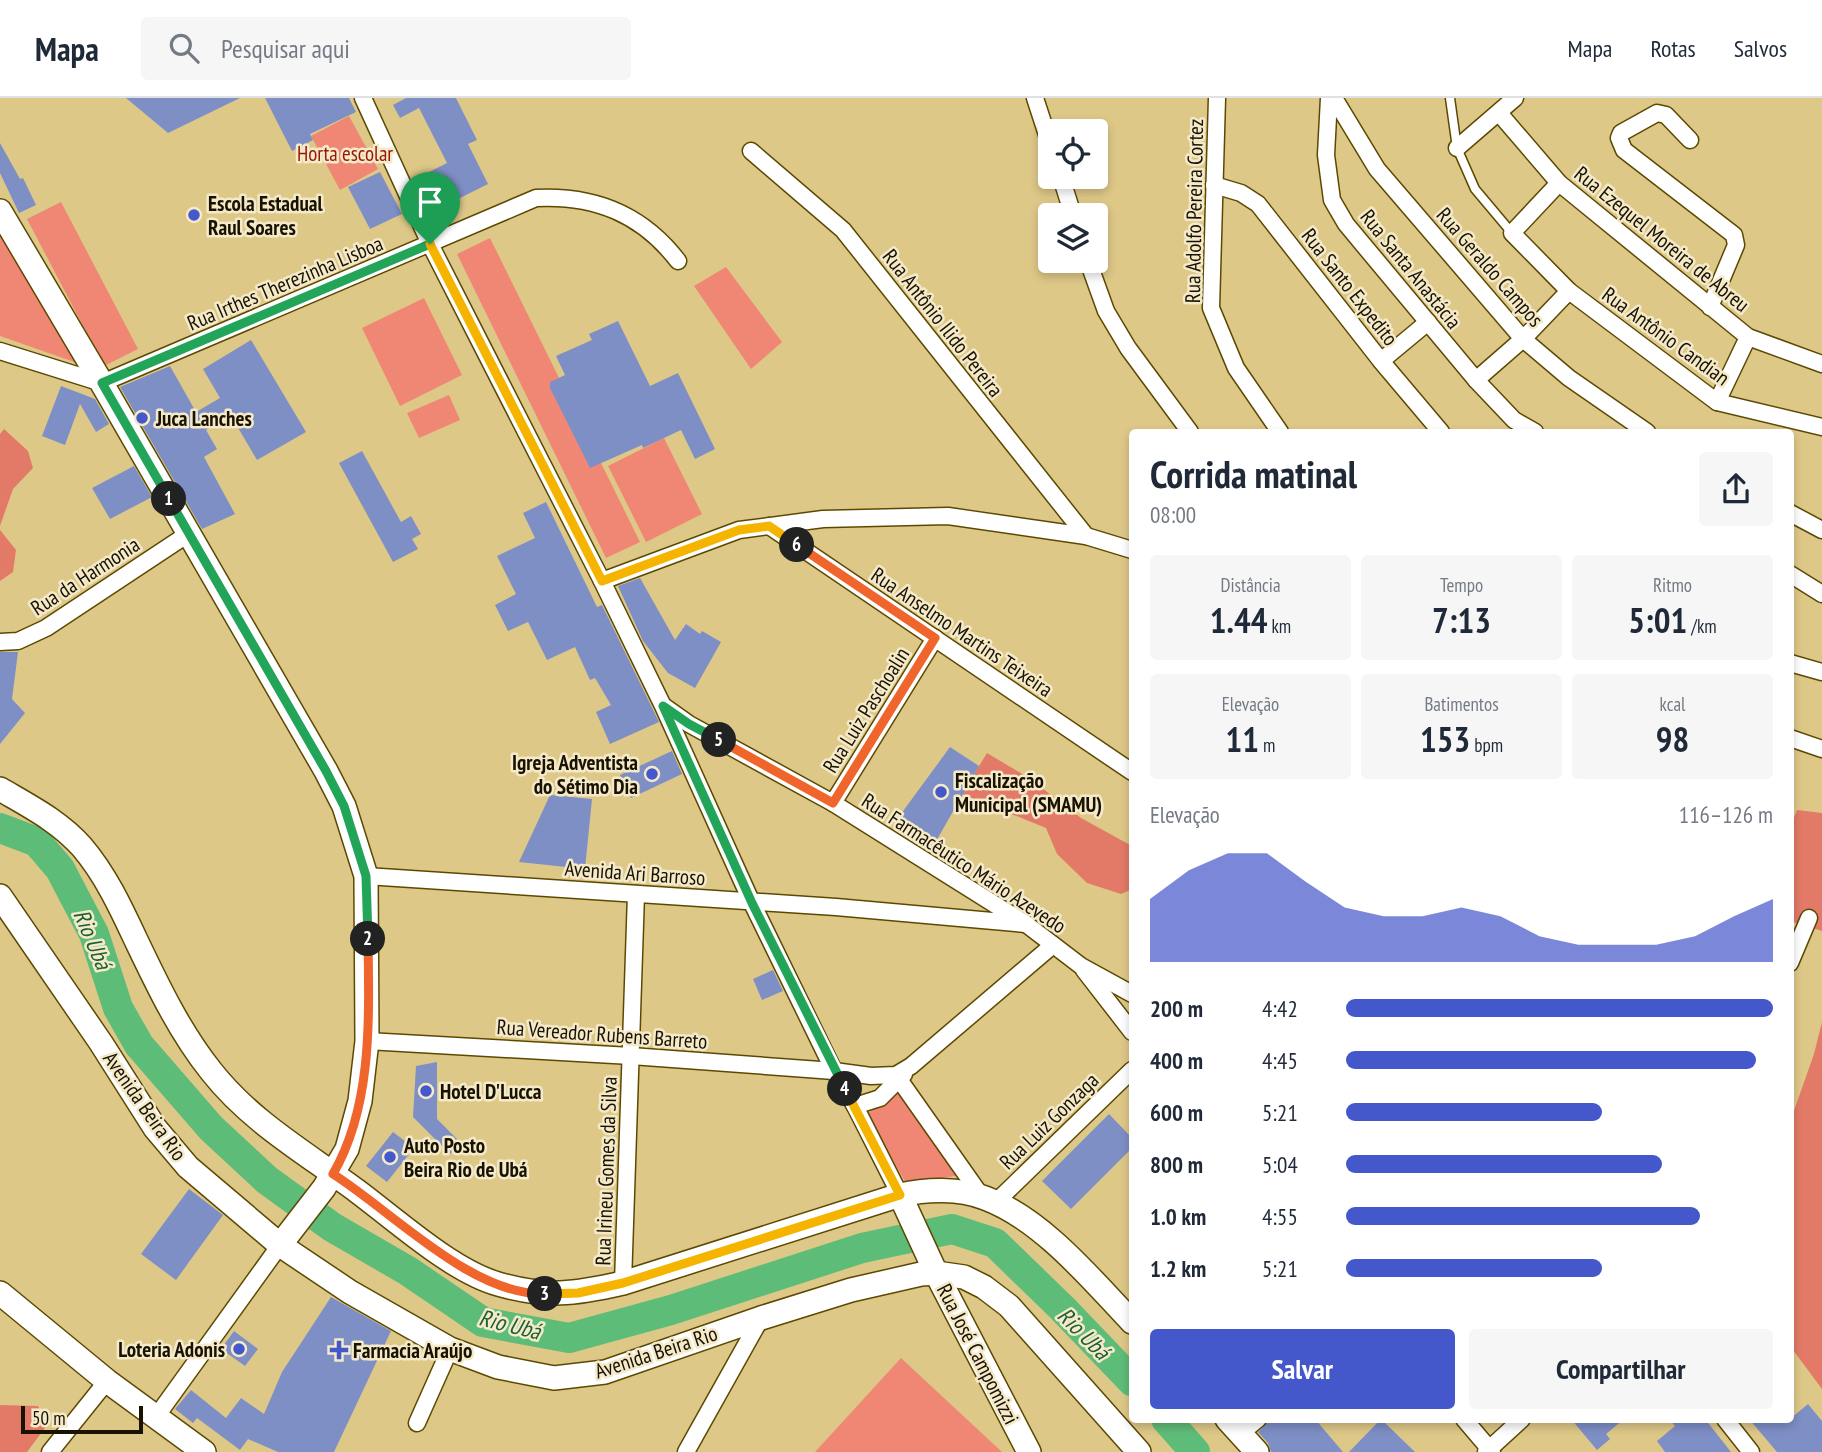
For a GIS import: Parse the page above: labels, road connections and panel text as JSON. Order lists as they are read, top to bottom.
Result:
{
  "streets": {
    "main road": ["Avenida Beira Rio", "Rua José Campomizzi"],
    "street": [
      "Rua Adolfo Pereira Cortez",
      "Rua Ezequel Moreira de Abreu",
      "Rua Geraldo Campos",
      "Rua Santa Anastácia",
      "Rua Irthes Therezinha Lisboa",
      "Rua Santo Expedito",
      "Rua Antônio Ilido Pereira",
      "Rua Antônio Candian",
      "Rua da Harmonia",
      "Rua Anselmo Martins Teixeira",
      "Rua Luiz Paschoalin",
      "Rua Farmacêutico Mário Azevedo",
      "Avenida Ari Barroso",
      "Rua Vereador Rubens Barreto",
      "Rua Luiz Gonzaga",
      "Rua Irineu Gomes da Silva"
    ]
  },
  "crossings": [
    ["Rua Adolfo Pereira Cortez", "Rua Santo Expedito"],
    ["Rua Geraldo Campos", "Rua Santa Anastácia"],
    ["Rua Anselmo Martins Teixeira", "Rua Luiz Paschoalin"],
    ["Rua Luiz Paschoalin", "Rua Farmacêutico Mário Azevedo"],
    ["Rua Farmacêutico Mário Azevedo", "Avenida Ari Barroso"],
    ["Avenida Ari Barroso", "Rua Irineu Gomes da Silva"],
    ["Rua Vereador Rubens Barreto", "Rua Irineu Gomes da Silva"],
    ["Avenida Beira Rio", "Rua José Campomizzi"]
  ],
  "water": ["Rio Ubá"],
  "parks": ["Horta escolar"],
  "places": {
    "other": [
      "Escola Estadual Raul Soares",
      "Juca Lanches",
      "Igreja Adventista do Sétimo Dia",
      "Fiscalização Municipal (SMAMU)",
      "Hotel D'Lucca",
      "Auto Posto Beira Rio de Ubá",
      "Loteria Adonis"
    ],
    "health": ["Farmacia Araújo"]
  },
  "scale_bar": "50 m",
  "page": {
    "header": "Mapa",
    "search": "Pesquisar aqui",
    "nav": ["Mapa", "Rotas", "Salvos"],
    "heading": ["Corrida matinal", "08:00"],
    "pins": [
      "1",
      "6",
      "5",
      "2",
      "4",
      "3"
    ],
    "stats": [
      ["Distância", "1.44 km"],
      ["Tempo", "7:13"],
      ["Ritmo", "5:01 /km"],
      ["Elevação", "11 m"],
      ["Batimentos", "153 bpm"],
      ["kcal", "98"]
    ],
    "chart": ["Elevação", "116–126 m"],
    "list": [
      {
        "name": "200 m",
        "note": "4:42"
      },
      {
        "name": "400 m",
        "note": "4:45"
      },
      {
        "name": "600 m",
        "note": "5:21"
      },
      {
        "name": "800 m",
        "note": "5:04"
      },
      {
        "name": "1.0 km",
        "note": "4:55"
      },
      {
        "name": "1.2 km",
        "note": "5:21"
      }
    ],
    "buttons": ["Salvar", "Compartilhar"],
    "scale": "50 m"
  }
}
